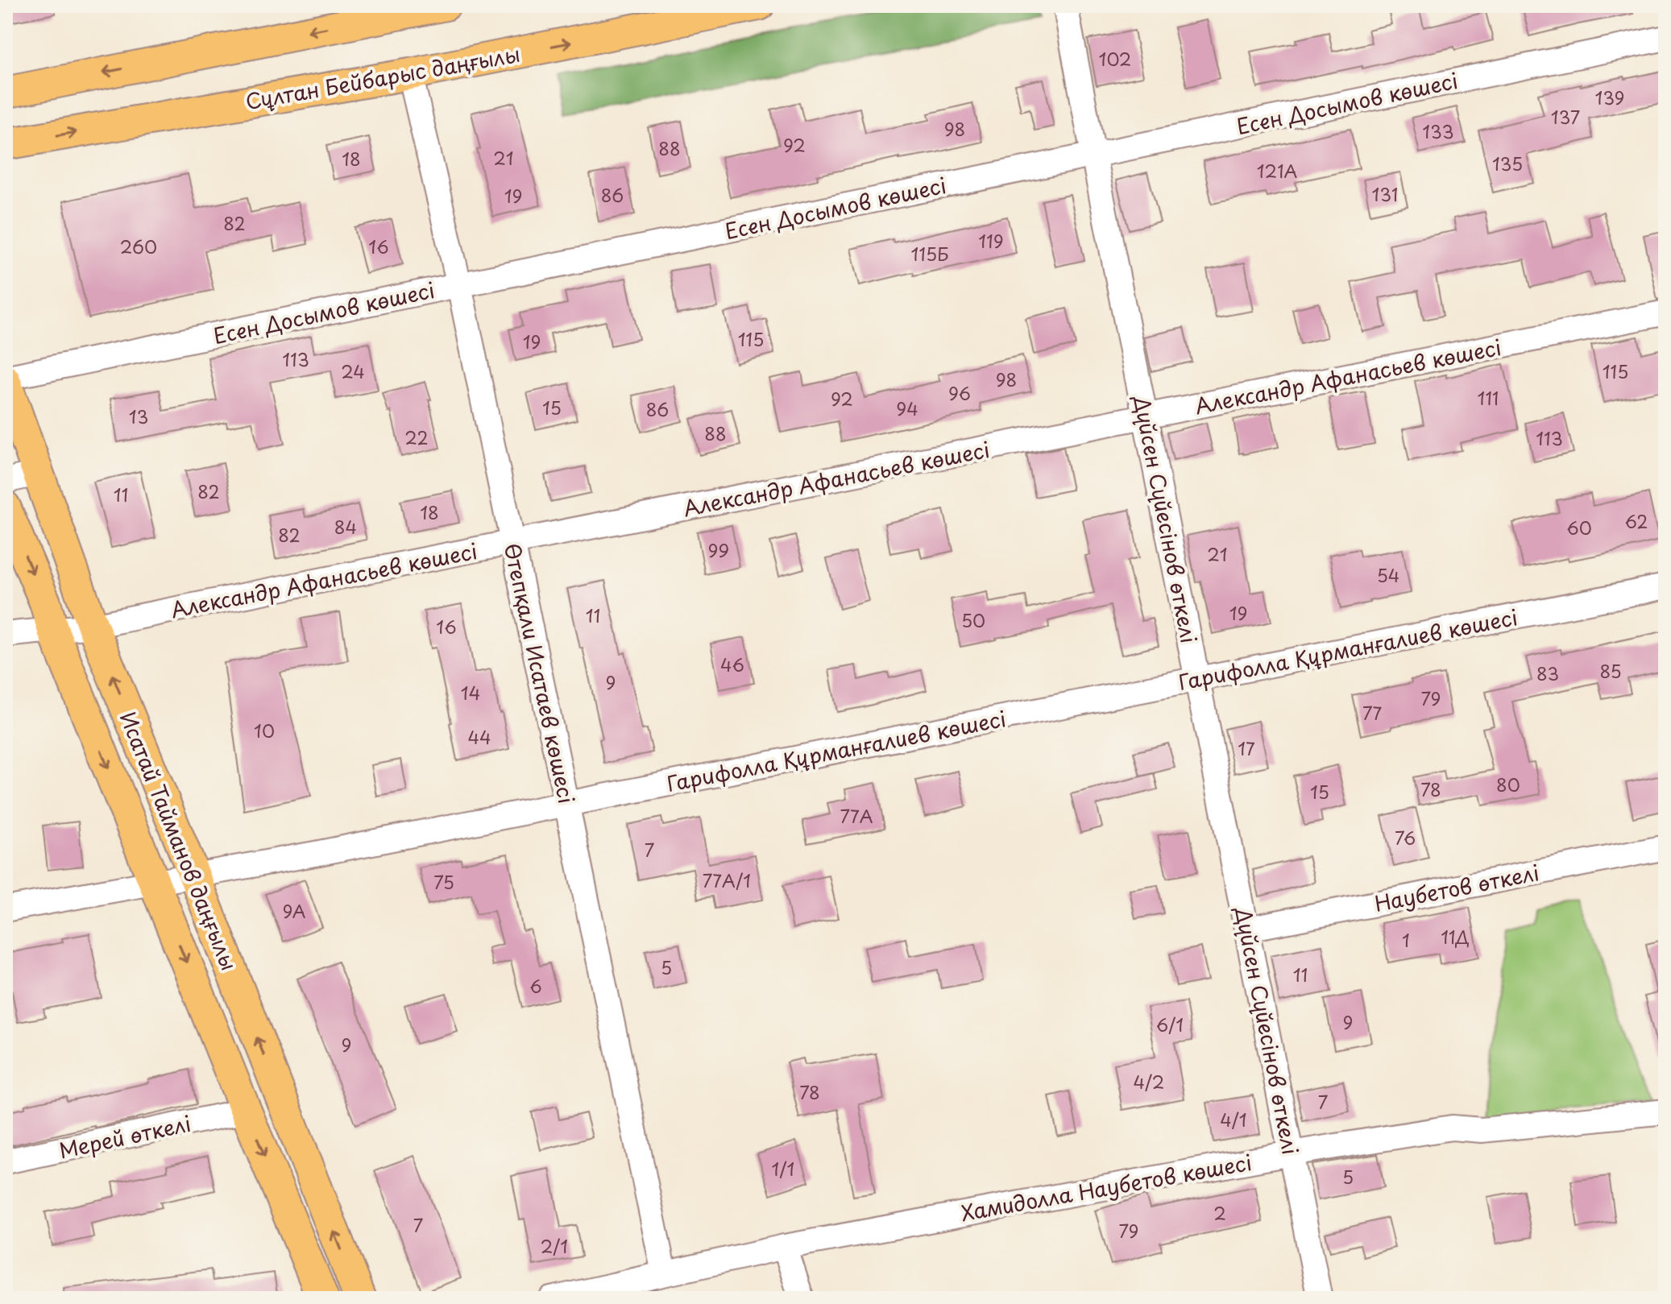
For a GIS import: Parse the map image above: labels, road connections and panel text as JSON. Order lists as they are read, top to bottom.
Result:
{
  "streets": {
    "main road": ["Сұлтан Бейбарыс даңғылы", "Исатай Тайманов даңғылы"],
    "street": [
      "Есен Досымов көшесі",
      "Александр Афанасьев көшесі",
      "Дүйсен Сүйесінов өткелі",
      "Гарифолла Құрманғалиев көшесі",
      "Өтепқали Исатаев көшесі",
      "Наубетов өткелі",
      "Мерей өткелі",
      "Хамидолла Наубетов көшесі"
    ]
  },
  "crossings": [
    ["Сұлтан Бейбарыс даңғылы", "Өтепқали Исатаев көшесі"],
    ["Есен Досымов көшесі", "Дүйсен Сүйесінов өткелі"],
    ["Есен Досымов көшесі", "Өтепқали Исатаев көшесі"],
    ["Есен Досымов көшесі", "Исатай Тайманов даңғылы"],
    ["Александр Афанасьев көшесі", "Дүйсен Сүйесінов өткелі"],
    ["Александр Афанасьев көшесі", "Өтепқали Исатаев көшесі"],
    ["Александр Афанасьев көшесі", "Исатай Тайманов даңғылы"],
    ["Дүйсен Сүйесінов өткелі", "Гарифолла Құрманғалиев көшесі"],
    ["Дүйсен Сүйесінов өткелі", "Наубетов өткелі"],
    ["Дүйсен Сүйесінов өткелі", "Хамидолла Наубетов көшесі"],
    ["Гарифолла Құрманғалиев көшесі", "Өтепқали Исатаев көшесі"],
    ["Гарифолла Құрманғалиев көшесі", "Исатай Тайманов даңғылы"],
    ["Өтепқали Исатаев көшесі", "Хамидолла Наубетов көшесі"],
    ["Исатай Тайманов даңғылы", "Мерей өткелі"]
  ],
  "house_numbers": [
    "102",
    "139",
    "137",
    "98",
    "133",
    "92",
    "88",
    "21",
    "18",
    "135",
    "121А",
    "131",
    "86",
    "19",
    "82",
    "119",
    "260",
    "16",
    "115Б",
    "115",
    "19",
    "113",
    "24",
    "115",
    "98",
    "96",
    "111",
    "92",
    "15",
    "94",
    "86",
    "13",
    "88",
    "22",
    "113",
    "82",
    "11",
    "18",
    "62",
    "84",
    "60",
    "82",
    "99",
    "21",
    "54",
    "19",
    "11",
    "50",
    "16",
    "46",
    "85",
    "83",
    "9",
    "14",
    "79",
    "77",
    "10",
    "44",
    "17",
    "80",
    "78",
    "15",
    "77А",
    "76",
    "7",
    "77А/1",
    "75",
    "9А",
    "11Д",
    "1",
    "5",
    "11",
    "6",
    "9",
    "6/1",
    "9",
    "4/2",
    "78",
    "7",
    "4/1",
    "1/1",
    "5",
    "2",
    "7",
    "79",
    "2/1"
  ]
}
